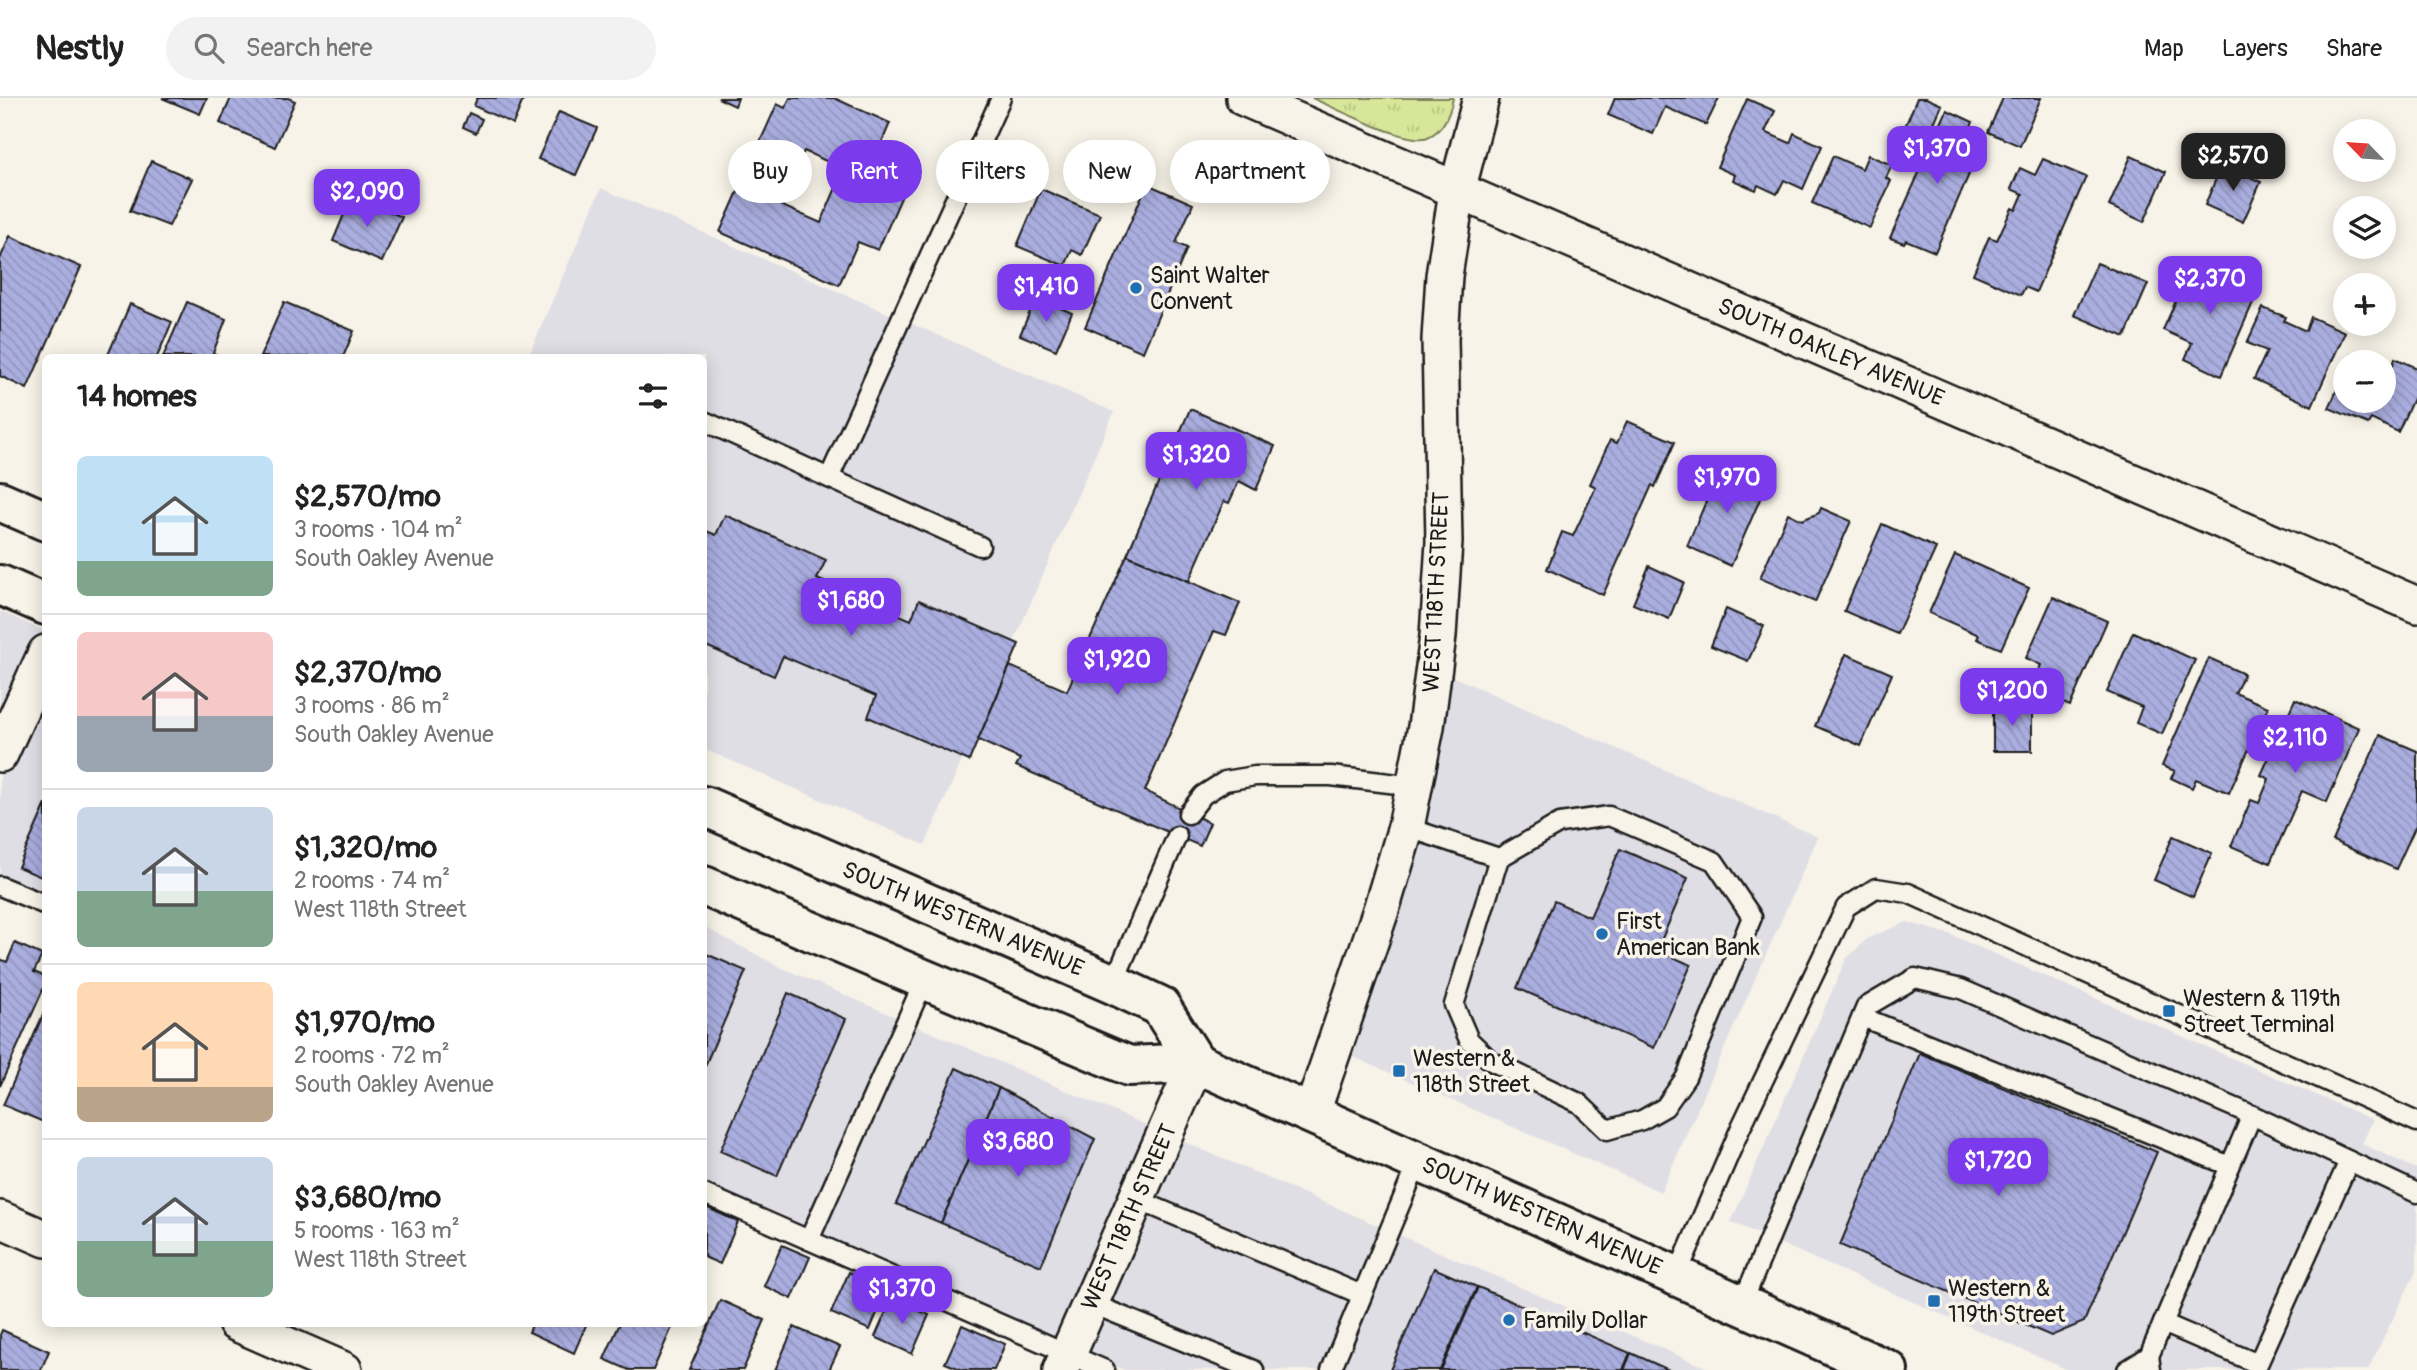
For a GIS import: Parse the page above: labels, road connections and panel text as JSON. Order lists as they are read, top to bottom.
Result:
{
  "streets": {
    "main road": ["SOUTH WESTERN AVENUE"],
    "street": ["SOUTH OAKLEY AVENUE", "WEST 118TH STREET"]
  },
  "crossings": [
    ["SOUTH OAKLEY AVENUE", "WEST 118TH STREET"],
    ["WEST 118TH STREET", "SOUTH WESTERN AVENUE"]
  ],
  "places": {
    "other": ["Saint Walter Convent", "First American Bank", "Family Dollar"],
    "transit": ["Western & 119th Street Terminal", "Western & 118th Street", "Western & 119th Street"]
  },
  "north": "top left",
  "page": {
    "header": "Nestly",
    "search": "Search here",
    "nav": ["Map", "Layers", "Share"],
    "map_buttons": ["+", "−"],
    "price": [
      "$1,370",
      "$2,570",
      "$2,090",
      "$2,370",
      "$1,410",
      "$1,320",
      "$1,970",
      "$1,680",
      "$1,920",
      "$1,200",
      "$2,110",
      "$3,680",
      "$1,720",
      "$1,370"
    ],
    "chip": [
      "Buy",
      "Rent",
      "Filters",
      "New",
      "Apartment"
    ],
    "heading": "14 homes",
    "list": [
      {
        "name": "$2,570/mo",
        "note": "3 rooms · 104 m² · South Oakley Avenue"
      },
      {
        "name": "$2,370/mo",
        "note": "3 rooms · 86 m² · South Oakley Avenue"
      },
      {
        "name": "$1,320/mo",
        "note": "2 rooms · 74 m² · West 118th Street"
      },
      {
        "name": "$1,970/mo",
        "note": "2 rooms · 72 m² · South Oakley Avenue"
      },
      {
        "name": "$3,680/mo",
        "note": "5 rooms · 163 m² · West 118th Street"
      }
    ]
  }
}
